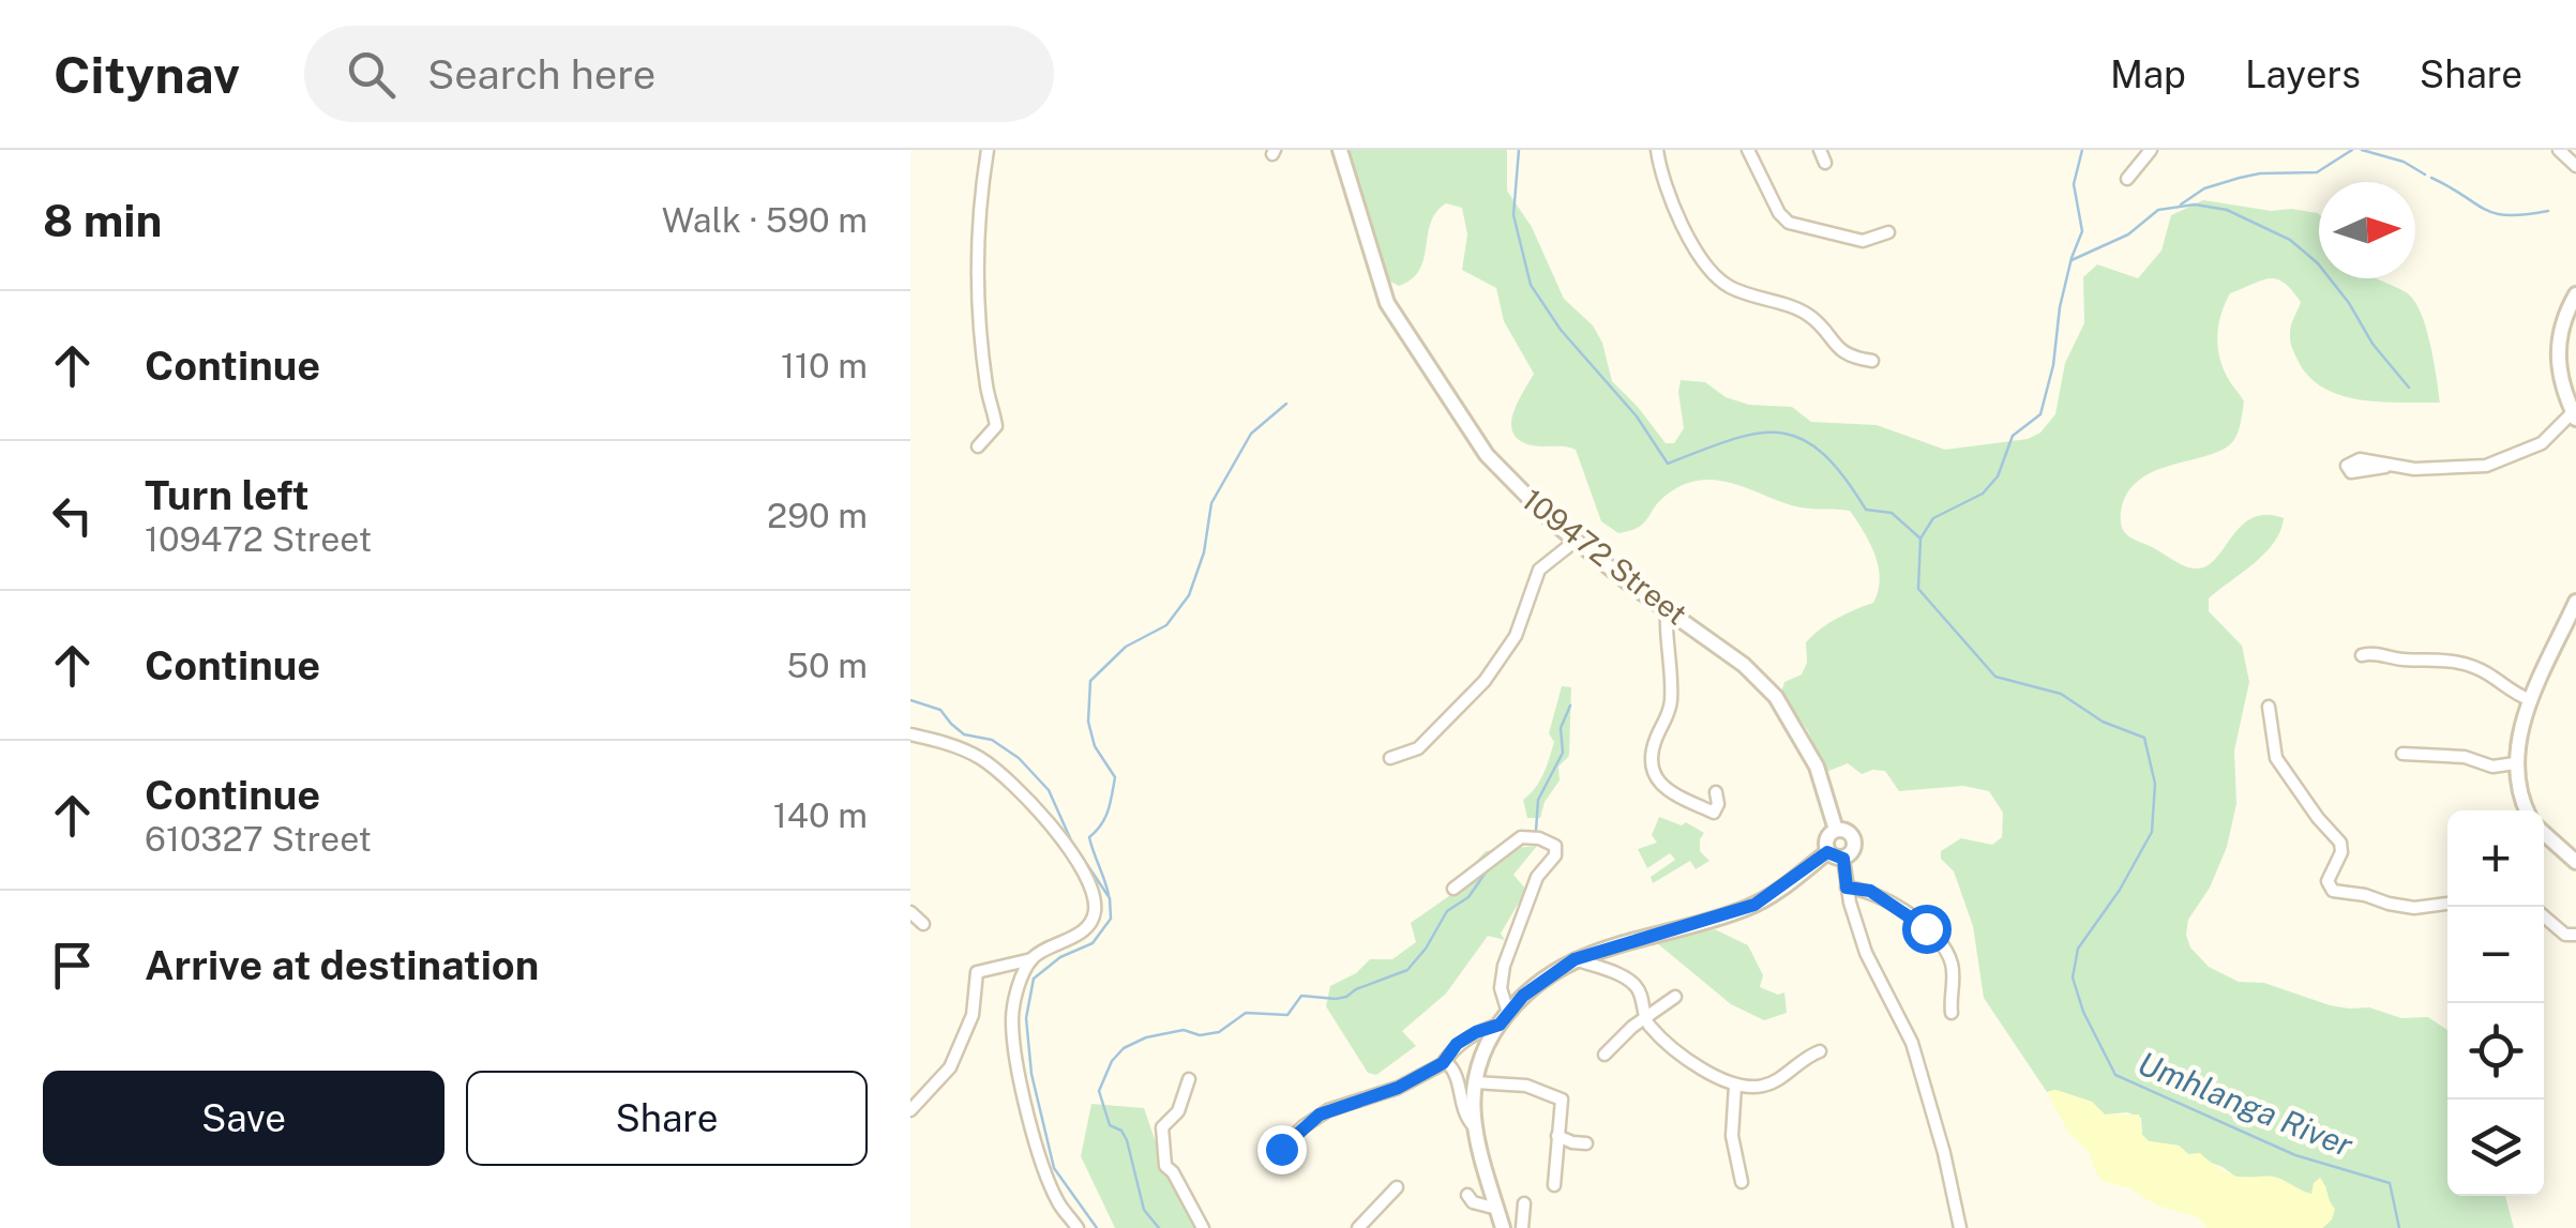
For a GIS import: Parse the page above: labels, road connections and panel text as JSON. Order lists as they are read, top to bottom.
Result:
{
  "streets": {
    "street": ["109472 Street"]
  },
  "water": ["Umhlanga River"],
  "north": "right",
  "page": {
    "header": "Citynav",
    "search": "Search here",
    "nav": ["Map", "Layers", "Share"],
    "heading": ["8 min", "Walk · 590 m"],
    "list": [
      ["Continue", "110 m"],
      ["Turn left", "109472 Street", "290 m"],
      ["Continue", "50 m"],
      ["Continue", "610327 Street", "140 m"],
      "Arrive at destination"
    ],
    "map_buttons": ["+", "−"],
    "buttons": ["Save", "Share"]
  }
}
